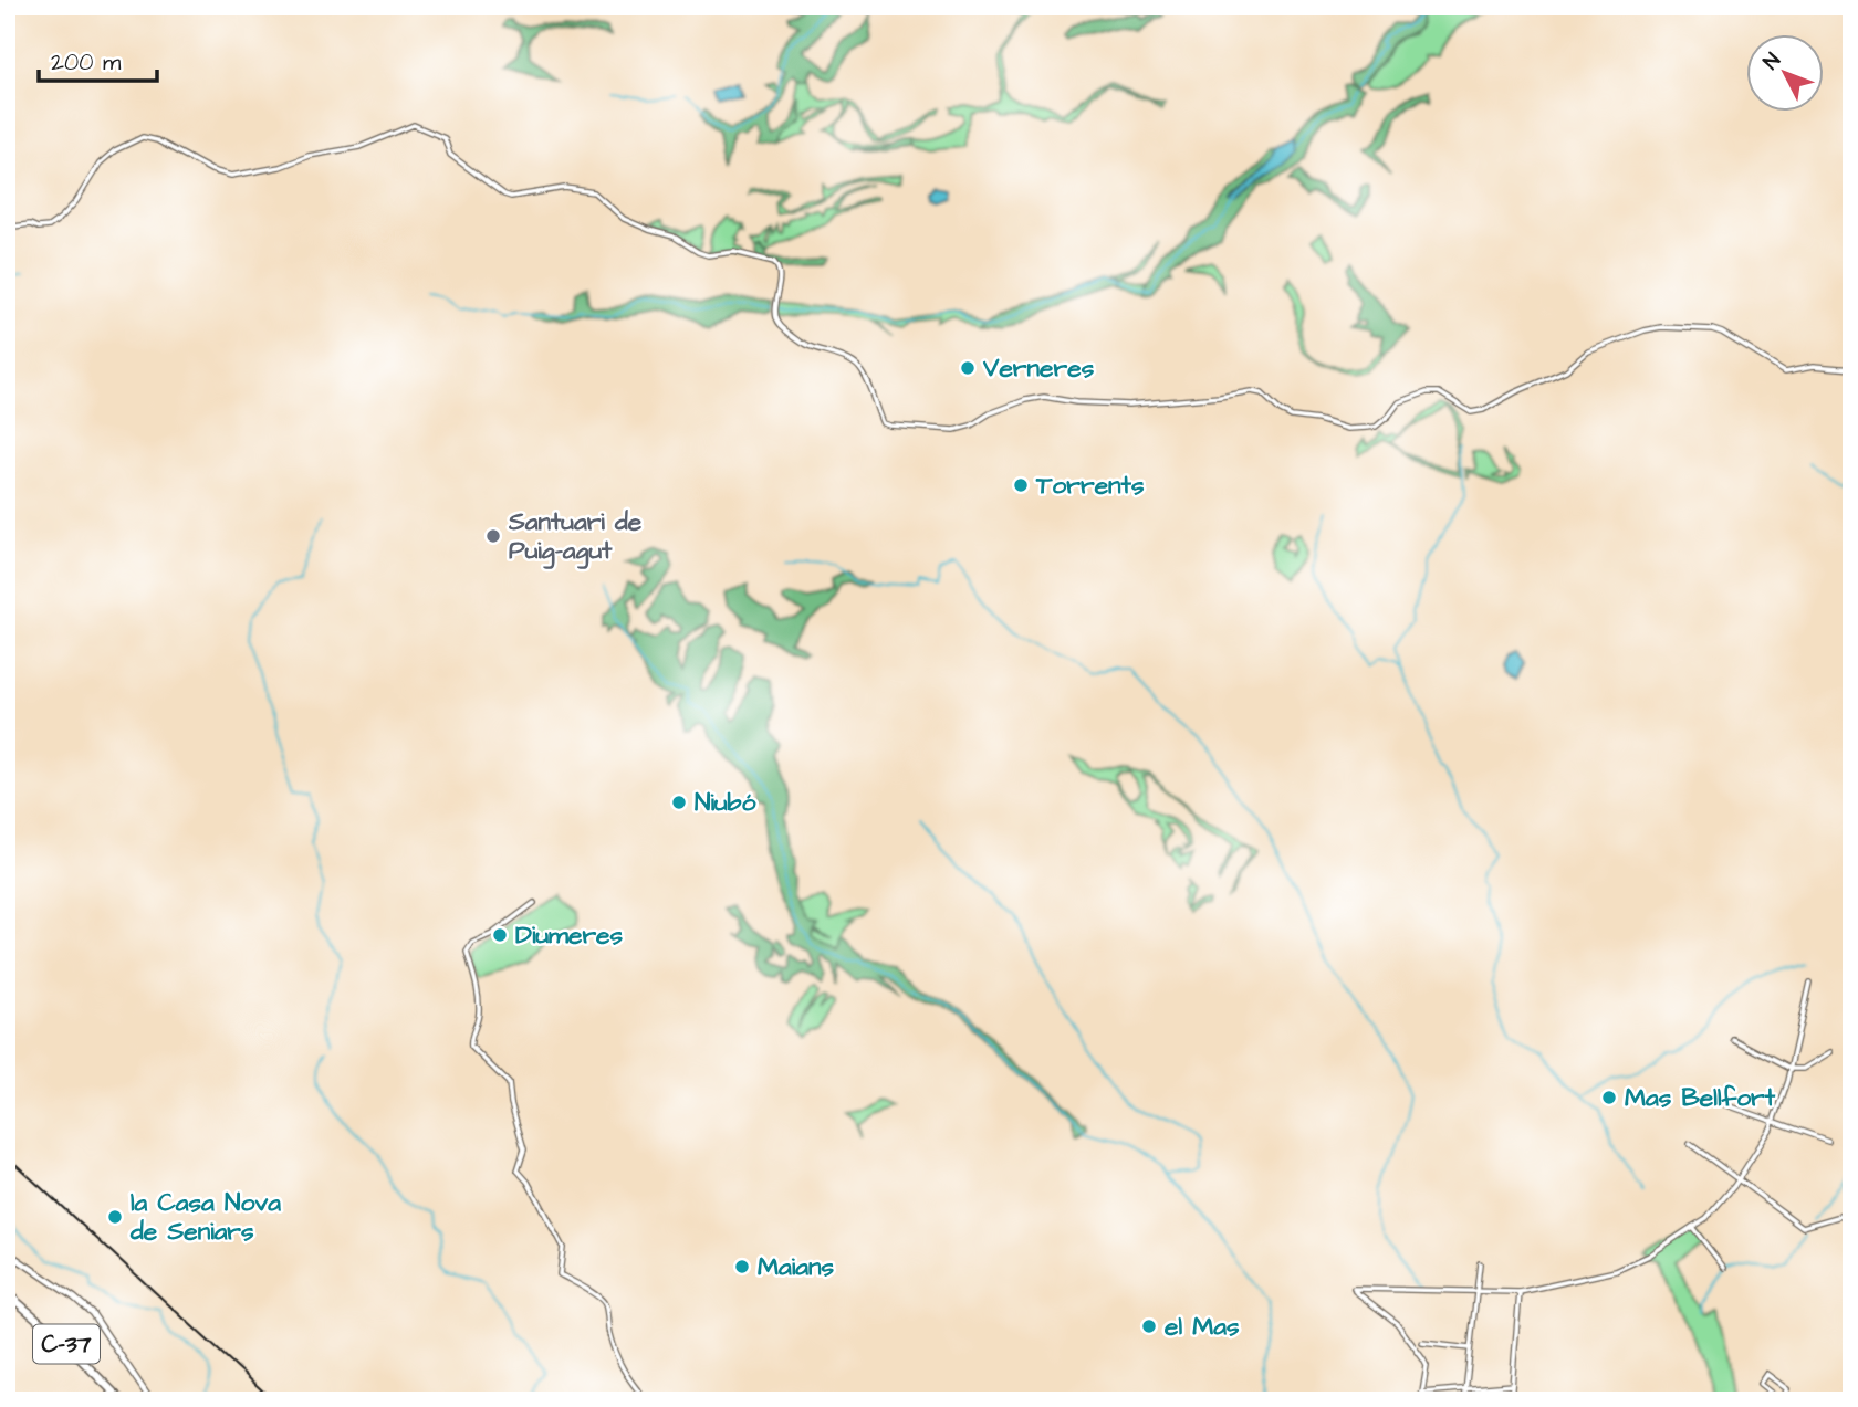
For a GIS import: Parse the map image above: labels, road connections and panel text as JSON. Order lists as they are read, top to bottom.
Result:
{
  "streets": {
    "highway": ["C-37"]
  },
  "places": [
    "Verneres",
    "Torrents",
    "Santuari de Puig-agut",
    "Niubó",
    "Diumeres",
    "Mas Bellfort",
    "la Casa Nova de Seniars",
    "Maians",
    "el Mas"
  ],
  "scale_bar": "200 m",
  "north": "top left"
}
